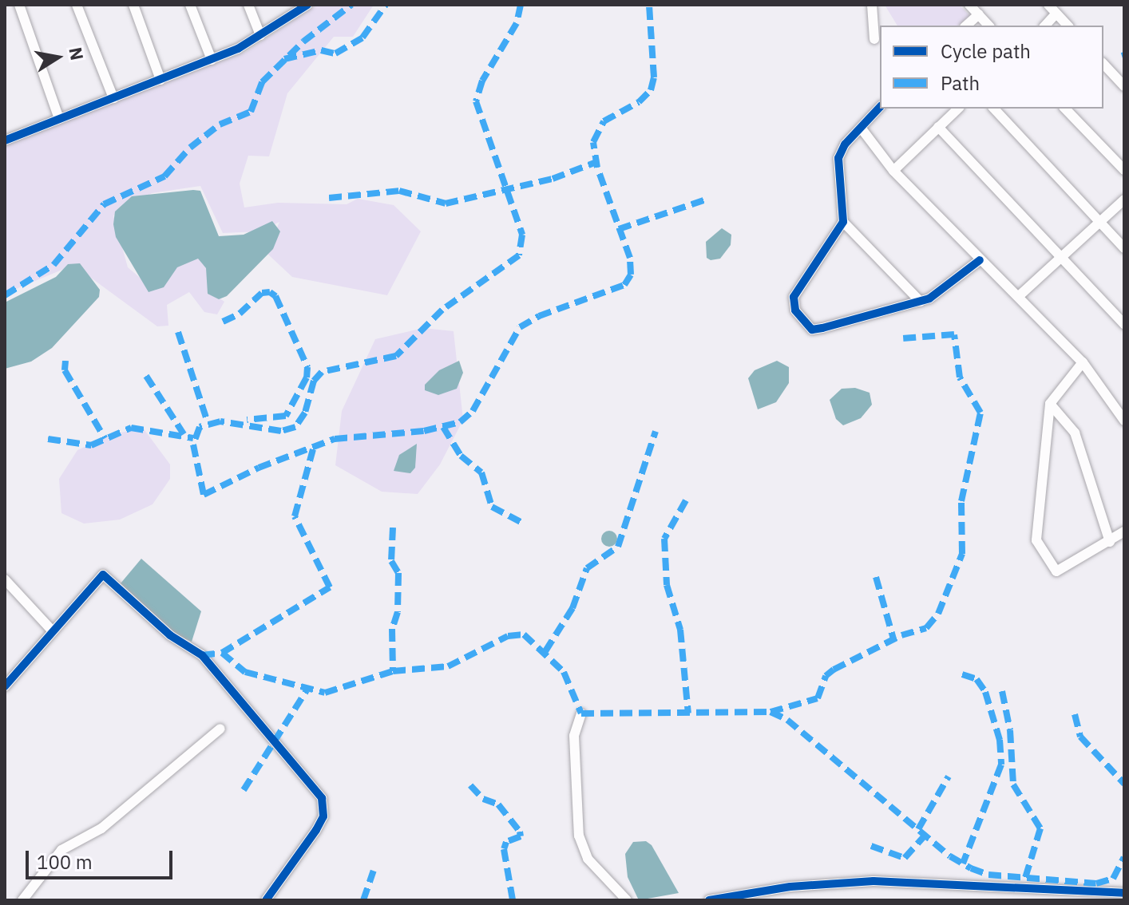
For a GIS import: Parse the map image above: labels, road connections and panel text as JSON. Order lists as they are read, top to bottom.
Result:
{
  "legend": ["Cycle path", "Path"],
  "scale_bar": "100 m",
  "north": "right"
}
